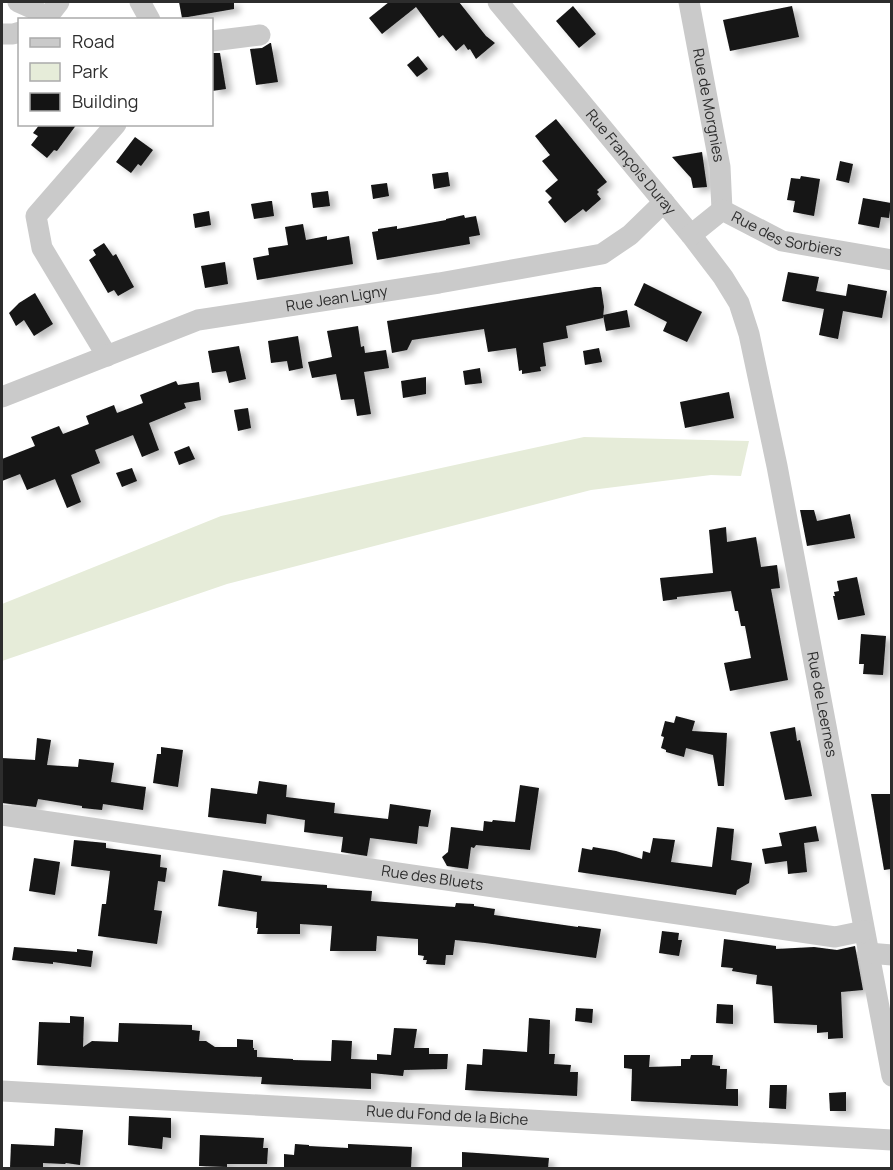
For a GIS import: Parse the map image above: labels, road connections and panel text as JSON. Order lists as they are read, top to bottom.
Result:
{
  "streets": {
    "street": [
      "Rue de Morgnies",
      "Rue François Duray",
      "Rue des Sorbiers",
      "Rue Jean Ligny",
      "Rue de Leernes",
      "Rue des Bluets",
      "Rue du Fond de la Biche"
    ]
  },
  "crossings": [
    ["Rue de Morgnies", "Rue des Sorbiers"],
    ["Rue François Duray", "Rue des Sorbiers"],
    ["Rue François Duray", "Rue Jean Ligny"],
    ["Rue François Duray", "Rue de Leernes"],
    ["Rue de Leernes", "Rue des Bluets"]
  ],
  "legend": ["Road", "Park", "Building"]
}
